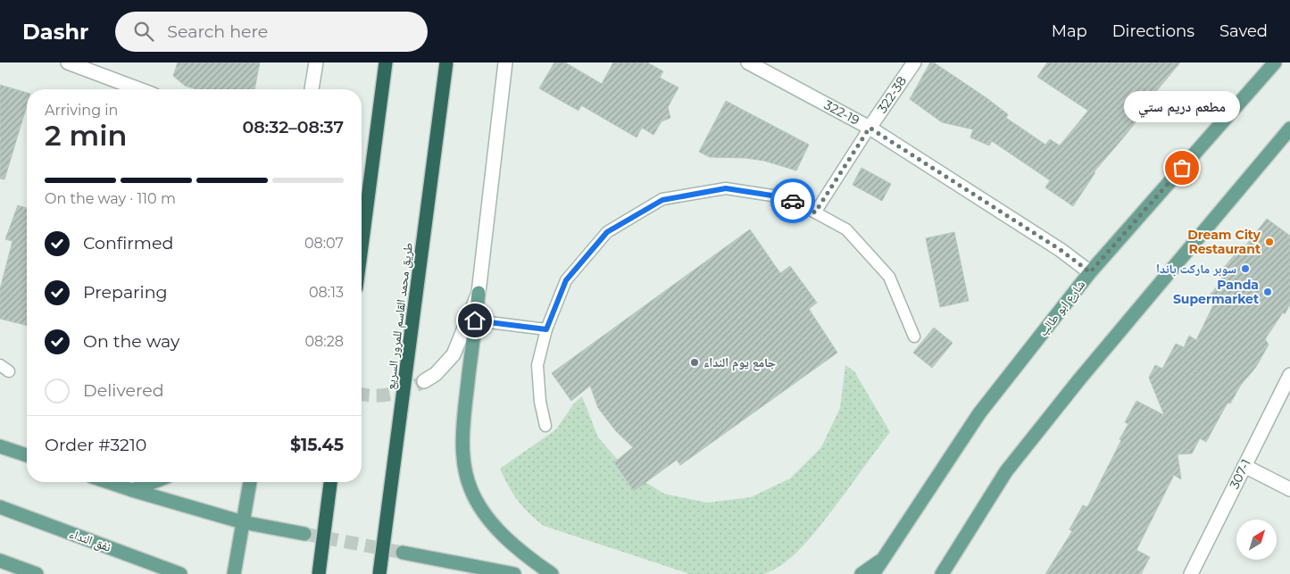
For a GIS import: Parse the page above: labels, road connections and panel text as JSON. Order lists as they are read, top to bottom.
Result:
{
  "streets": {
    "highway": ["طريق محمد القاسم للمرور السريع"],
    "main road": ["شارع ابو طالب", "نفق النداء"],
    "street": ["322-38", "322-19", "307-1"]
  },
  "crossings": [
    ["322-38", "322-19"],
    ["322-19", "شارع ابو طالب"]
  ],
  "places": [
    "مطعم دريم ستي",
    "Dream City Restaurant",
    "سوبر ماركت باندا",
    "Panda Supermarket",
    "جامع يوم النداء"
  ],
  "north": "top right",
  "page": {
    "header": "Dashr",
    "search": "Search here",
    "nav": ["Map", "Directions", "Saved"],
    "heading": ["2 min", "Arriving in", "08:32–08:37"],
    "panel": ["Order #3210", "$15.45"],
    "bubble": "مطعم دريم ستي",
    "bar": "On the way · 110 m",
    "list": [
      ["Confirmed", "08:07"],
      ["Preparing", "08:13"],
      ["On the way", "08:28"],
      "Delivered"
    ]
  }
}
